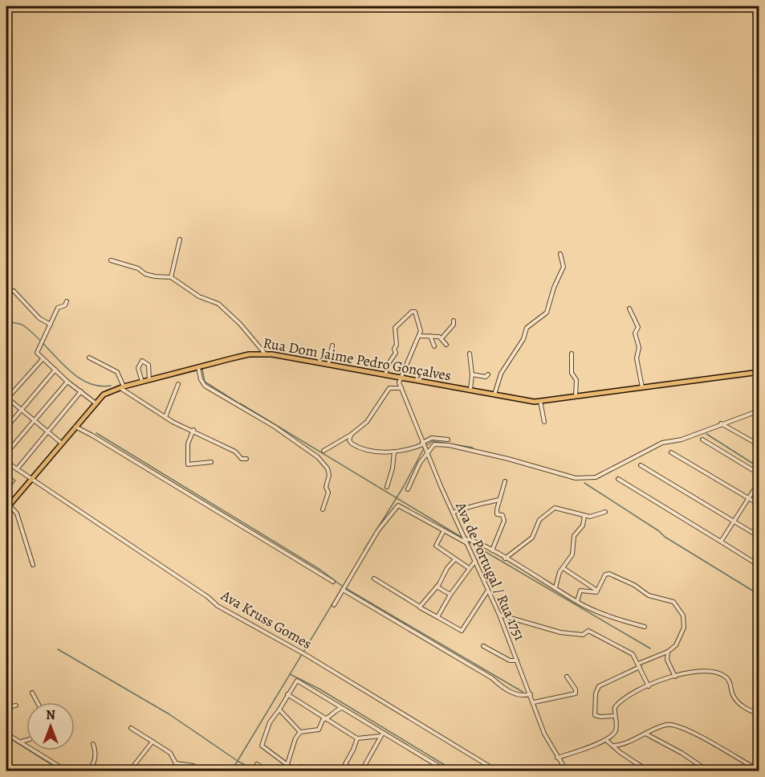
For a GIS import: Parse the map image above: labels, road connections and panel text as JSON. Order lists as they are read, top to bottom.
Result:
{
  "streets": {
    "main road": ["Rua Dom Jaime Pedro Gonçalves"],
    "street": ["Ava de Portugal / Rua 1751", "Ava Kruss Gomes"]
  },
  "crossings": [
    ["Rua Dom Jaime Pedro Gonçalves", "Ava de Portugal / Rua 1751"],
    ["Rua Dom Jaime Pedro Gonçalves", "Ava Kruss Gomes"]
  ],
  "north": "top"
}
